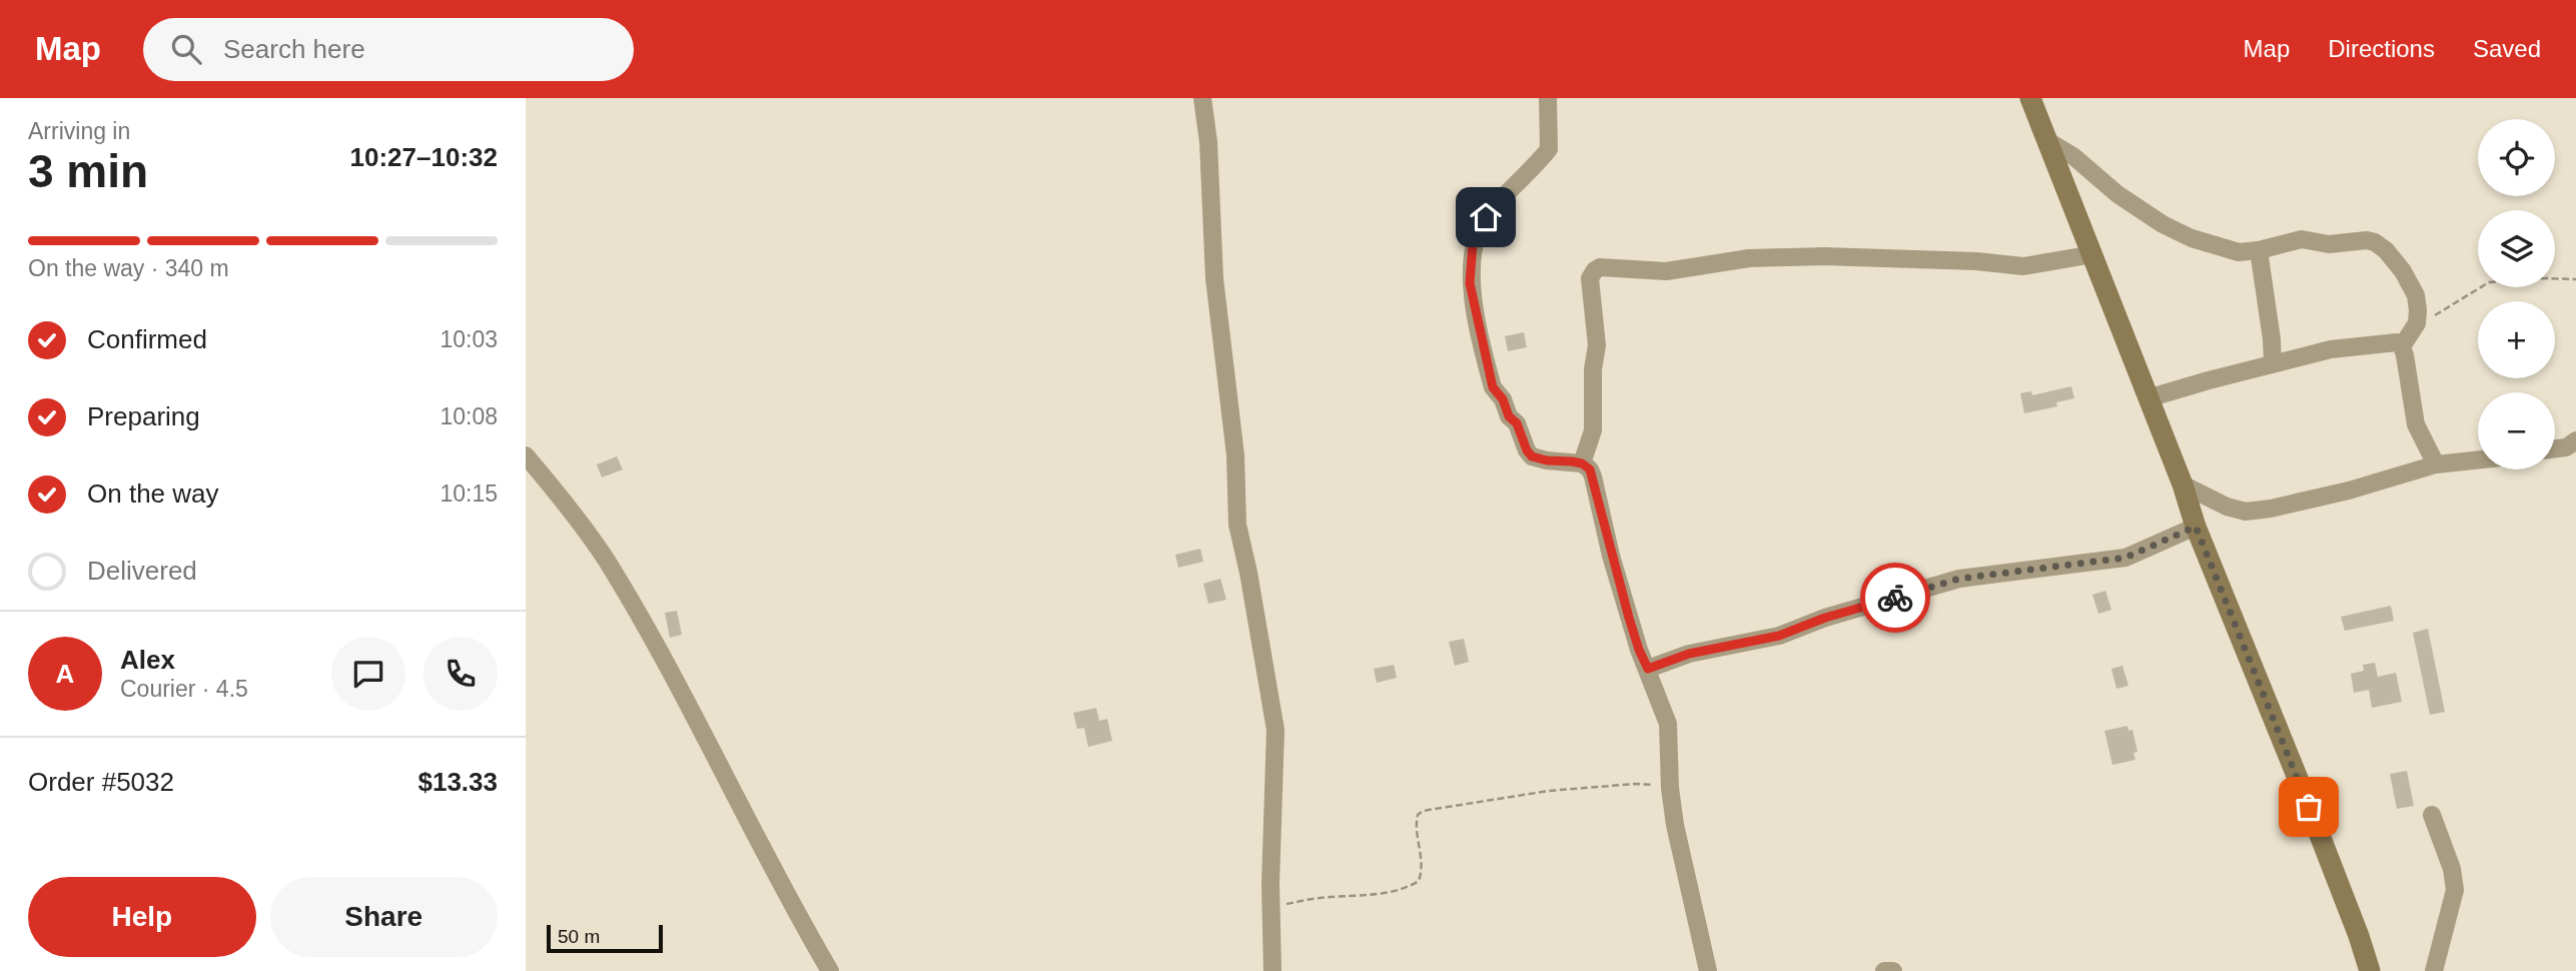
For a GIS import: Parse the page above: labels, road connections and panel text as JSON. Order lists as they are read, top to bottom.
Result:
{
  "scale_bar": "50 m",
  "page": {
    "header": "Map",
    "search": "Search here",
    "nav": ["Map", "Directions", "Saved"],
    "heading": ["3 min", "Arriving in", "10:27–10:32"],
    "panel": [
      "Alex",
      "Courier · 4.5",
      "Order #5032",
      "$13.33"
    ],
    "map_buttons": ["+", "−"],
    "bar": "On the way · 340 m",
    "list": [
      ["Confirmed", "10:03"],
      ["Preparing", "10:08"],
      ["On the way", "10:15"],
      "Delivered"
    ],
    "round": "A",
    "buttons": ["Help", "Share"],
    "scale": "50 m"
  }
}
